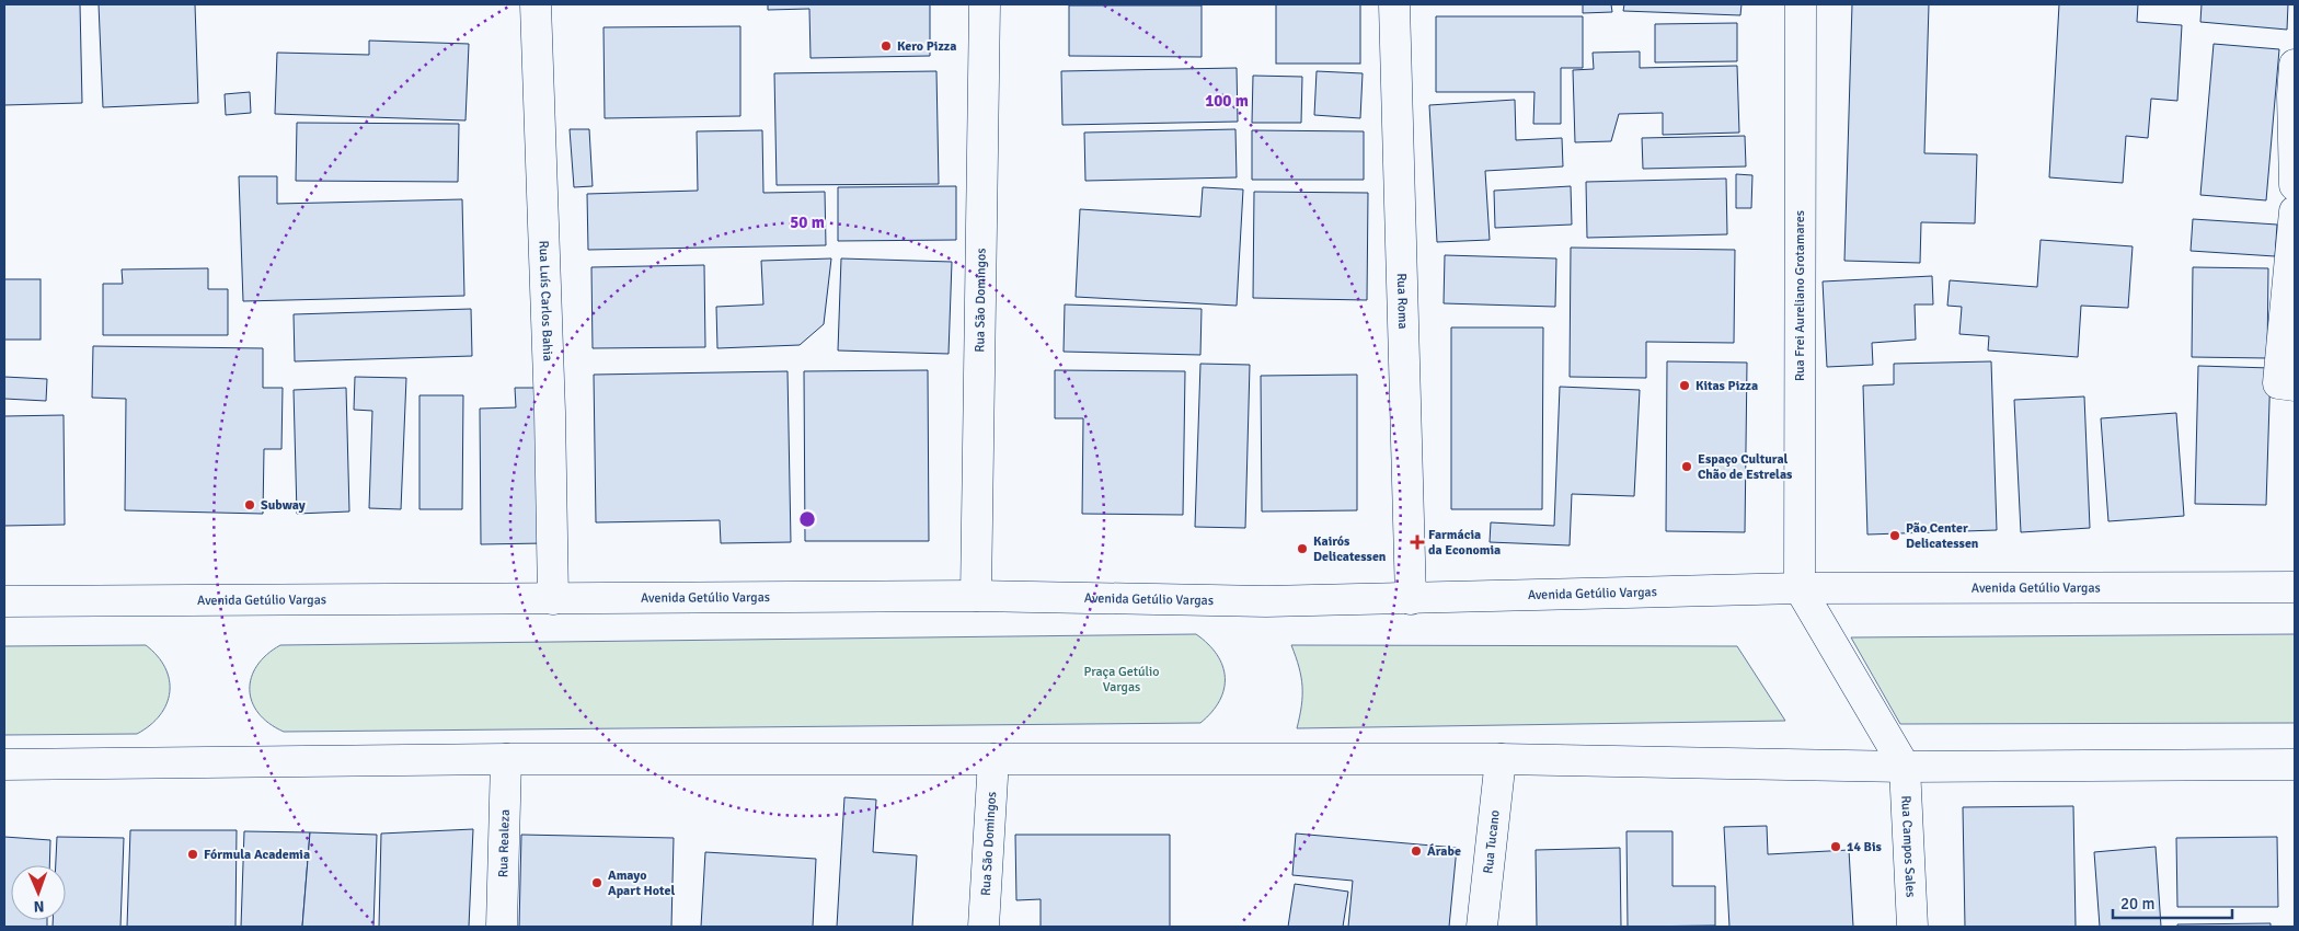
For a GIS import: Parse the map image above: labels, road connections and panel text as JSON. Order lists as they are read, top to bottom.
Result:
{
  "streets": {
    "main road": [
      "Rua Frei Aureliano Grotamares",
      "Rua São Domingos",
      "Rua Luís Carlos Bahia",
      "Rua Roma",
      "Avenida Getúlio Vargas",
      "Rua Realeza",
      "Rua Tucano",
      "Rua Campos Sales"
    ]
  },
  "crossings": [
    ["Rua Frei Aureliano Grotamares", "Avenida Getúlio Vargas"],
    ["Rua São Domingos", "Avenida Getúlio Vargas"],
    ["Rua Luís Carlos Bahia", "Avenida Getúlio Vargas"],
    ["Rua Roma", "Avenida Getúlio Vargas"]
  ],
  "parks": ["Praça Getúlio Vargas"],
  "places": {
    "other": [
      "Kero Pizza",
      "Kitas Pizza",
      "Espaço Cultural Chão de Estrelas",
      "Subway",
      "Pão Center Delicatessen",
      "Kairós Delicatessen",
      "14 Bis",
      "Árabe",
      "Fórmula Academia",
      "Amayo Apart Hotel"
    ],
    "health": ["Farmácia da Economia"]
  },
  "scale_bar": "20 m",
  "north": "bottom",
  "rings": ["100 m", "50 m"]
}
